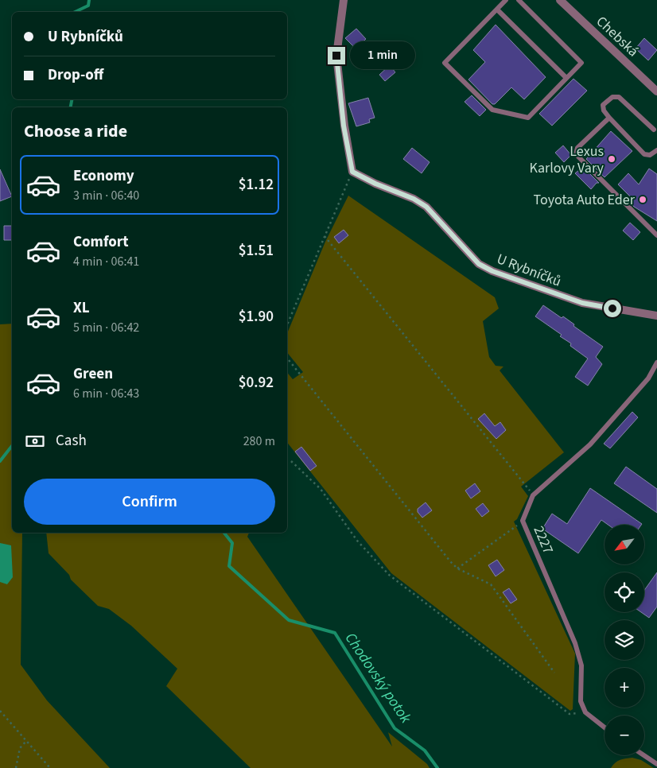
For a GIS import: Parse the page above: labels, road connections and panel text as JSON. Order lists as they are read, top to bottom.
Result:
{
  "streets": {
    "street": ["Chebská", "U Rybníčků"],
    "lane": ["2227"]
  },
  "water": ["Chodovský potok"],
  "places": ["Lexus Karlovy Vary", "Toyota Auto Eder"],
  "north": "bottom left",
  "page": {
    "banner": ["U Rybníčků", "Drop-off"],
    "bubble": "1 min",
    "heading": "Choose a ride",
    "list": [
      {
        "name": "Economy",
        "note": "3 min · 06:40",
        "value": "$1.12"
      },
      {
        "name": "Comfort",
        "note": "4 min · 06:41",
        "value": "$1.51"
      },
      {
        "name": "XL",
        "note": "5 min · 06:42",
        "value": "$1.90"
      },
      {
        "name": "Green",
        "note": "6 min · 06:43",
        "value": "$0.92"
      }
    ],
    "pay": ["Cash", "280 m"],
    "buttons": "Confirm",
    "map_buttons": ["+", "−"]
  }
}
